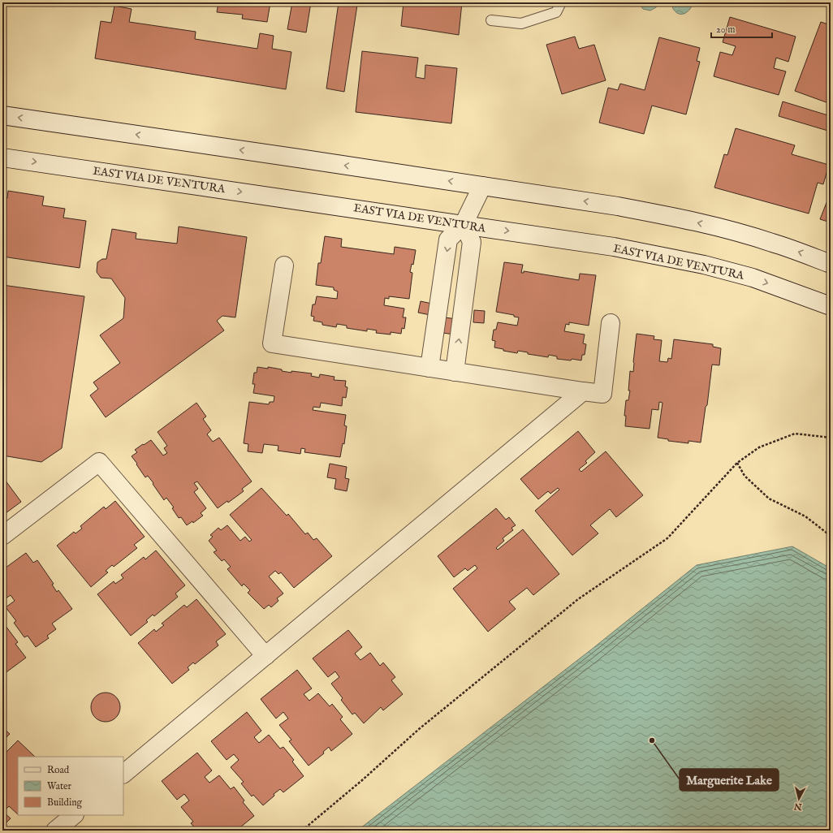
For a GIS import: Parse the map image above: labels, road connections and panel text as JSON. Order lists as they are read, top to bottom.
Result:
{
  "streets": {
    "street": ["EAST VIA DE VENTURA"]
  },
  "places": ["Marguerite Lake"],
  "legend": ["Road", "Water", "Building"],
  "scale_bar": "20 m",
  "north": "bottom"
}
